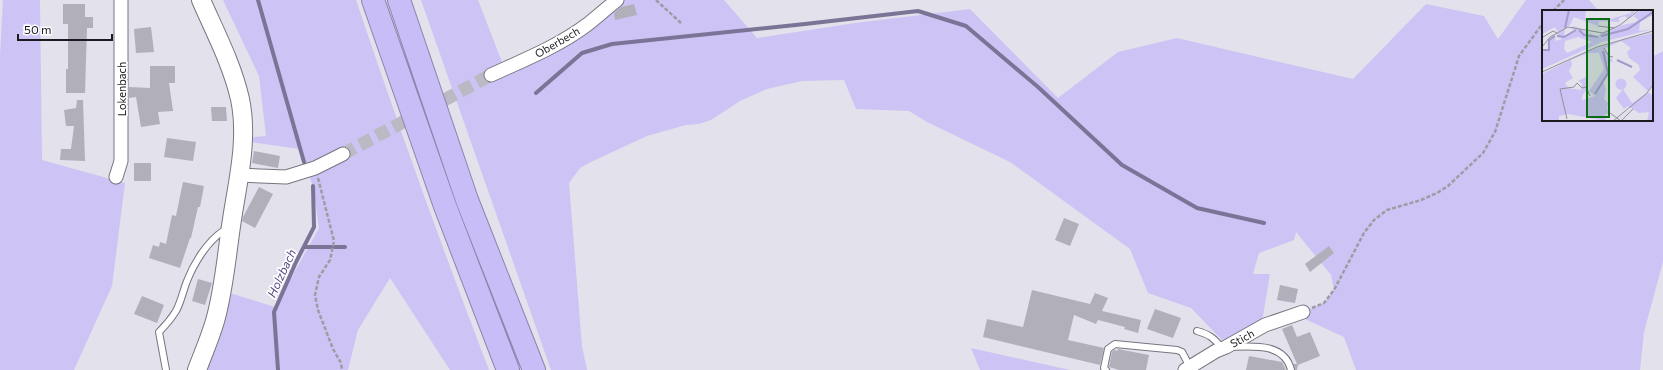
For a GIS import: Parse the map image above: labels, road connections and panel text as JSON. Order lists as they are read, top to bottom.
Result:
{
  "streets": {
    "street": ["Oberbech", "Lokenbach", "Stich"]
  },
  "water": ["Holzbach"],
  "scale_bar": "50 m"
}
